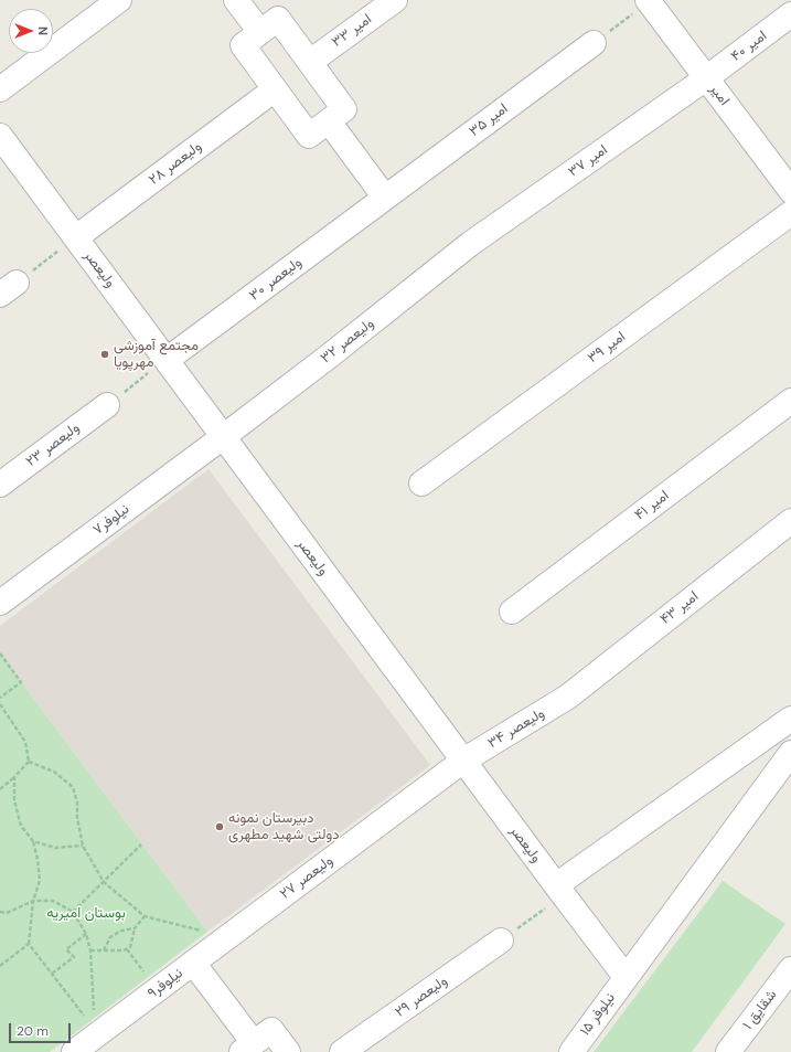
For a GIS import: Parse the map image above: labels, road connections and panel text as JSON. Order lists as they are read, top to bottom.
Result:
{
  "streets": {
    "street": [
      "امیر ۳۳",
      "امیر ۴۰",
      "امیر",
      "امیر ۳۵",
      "امیر ۳۷",
      "ولیعصر ۲۸",
      "ولیعصر",
      "ولیعصر ۳۰",
      "ولیعصر ۳۲",
      "امیر ۳۹",
      "ولیعصر ۲۳",
      "امیر ۴۱",
      "نیلوفر۷",
      "امیر ۴۳",
      "ولیعصر ۳۴",
      "ولیعصر ۲۷",
      "نیلوفر۹",
      "ولیعصر ۲۹",
      "شقایق ۱",
      "نیلوفر ۱۵"
    ]
  },
  "crossings": [
    ["امیر ۴۰", "امیر"],
    ["امیر ۴۰", "امیر ۳۷"],
    ["امیر", "امیر ۳۷"],
    ["امیر ۳۵", "ولیعصر ۳۰"],
    ["امیر ۳۷", "ولیعصر ۳۲"],
    ["ولیعصر ۲۸", "ولیعصر"],
    ["ولیعصر", "ولیعصر ۳۰"],
    ["ولیعصر", "ولیعصر ۳۲"],
    ["ولیعصر", "نیلوفر۷"],
    ["ولیعصر", "ولیعصر ۳۴"],
    ["ولیعصر", "ولیعصر ۲۷"],
    ["ولیعصر", "نیلوفر ۱۵"],
    ["ولیعصر ۳۲", "نیلوفر۷"],
    ["امیر ۴۳", "ولیعصر ۳۴"],
    ["ولیعصر ۳۴", "ولیعصر ۲۷"],
    ["ولیعصر ۲۷", "نیلوفر۹"]
  ],
  "parks": ["بوستان امیریه"],
  "places": ["مجتمع آموزشی مهرپویا", "دبیرستان نمونه دولتی شهید مطهری"],
  "scale_bar": "20 m",
  "north": "right"
}
